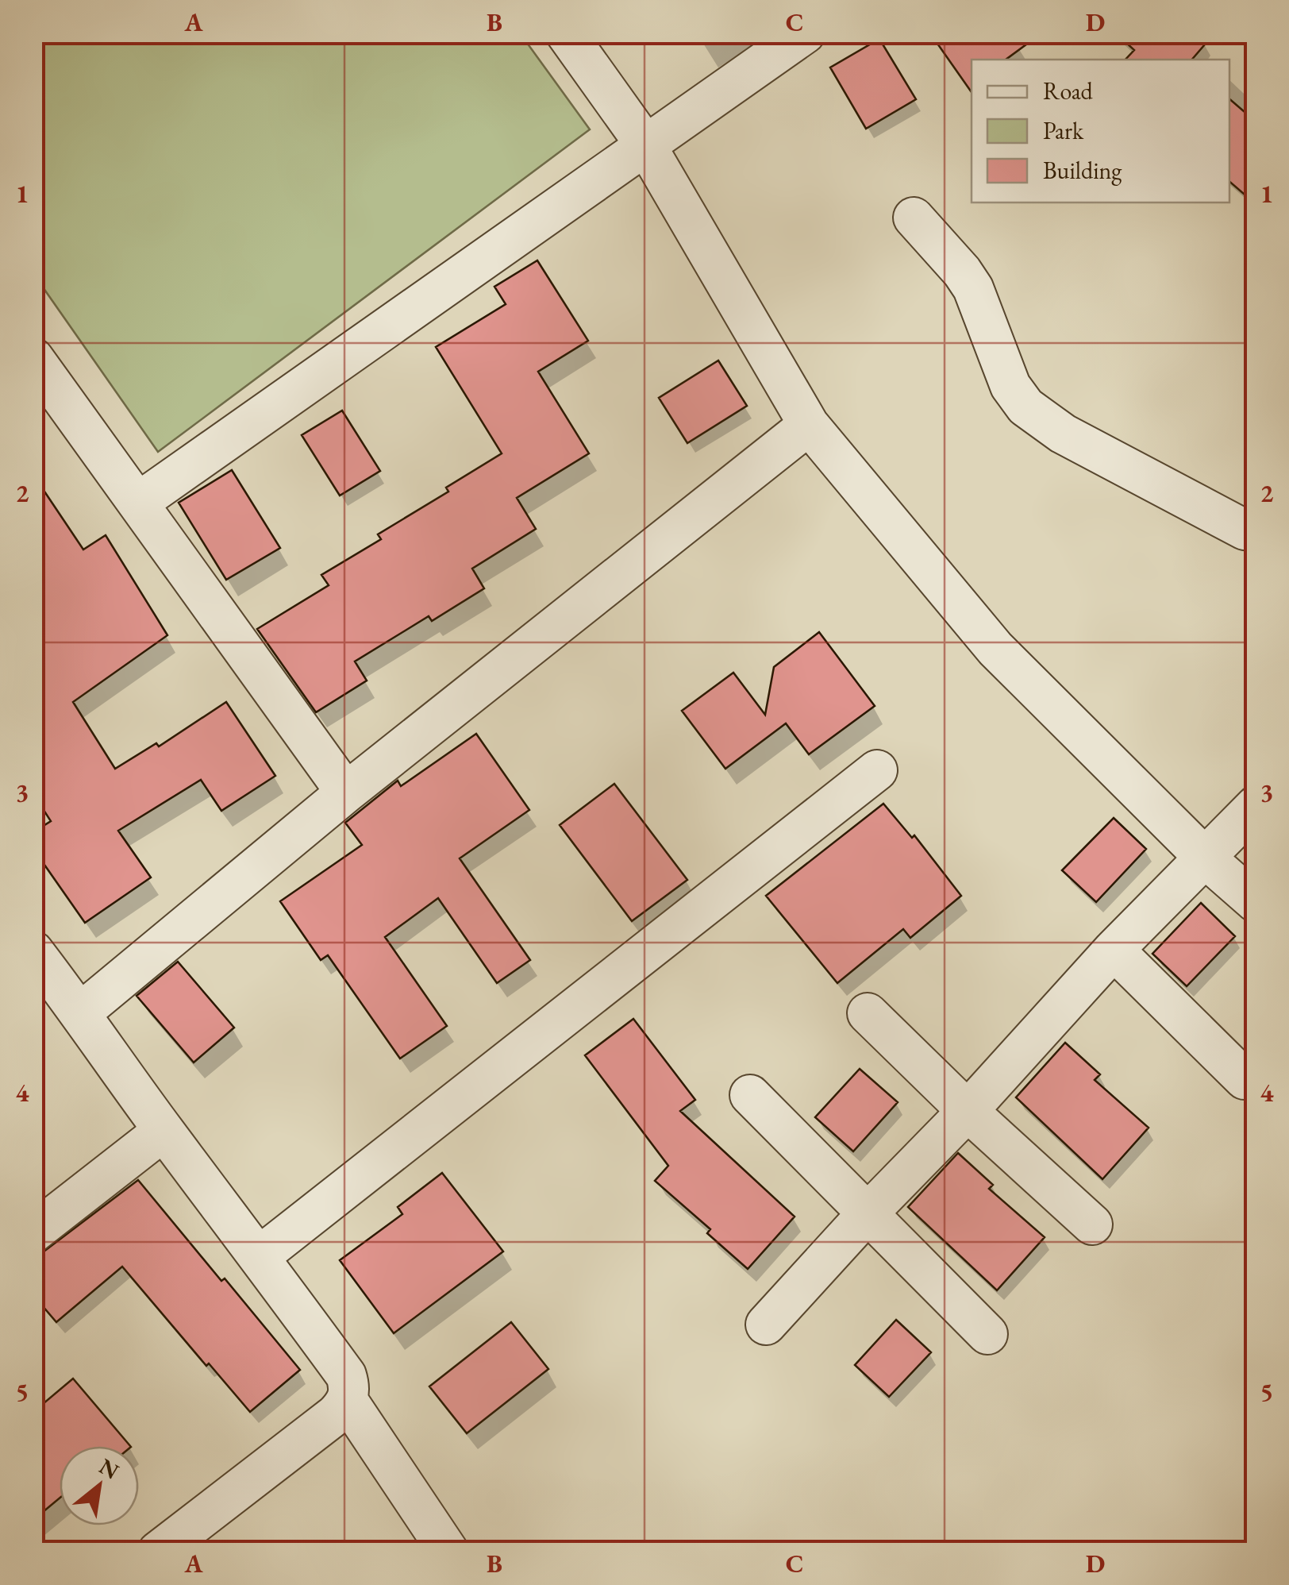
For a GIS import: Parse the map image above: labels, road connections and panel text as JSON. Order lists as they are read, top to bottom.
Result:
{
  "legend": ["Road", "Park", "Building"],
  "north": "top right",
  "grid": {
    "columns": [
      "A",
      "B",
      "C",
      "D"
    ],
    "rows": [
      "1",
      "2",
      "3",
      "4",
      "5"
    ]
  }
}
